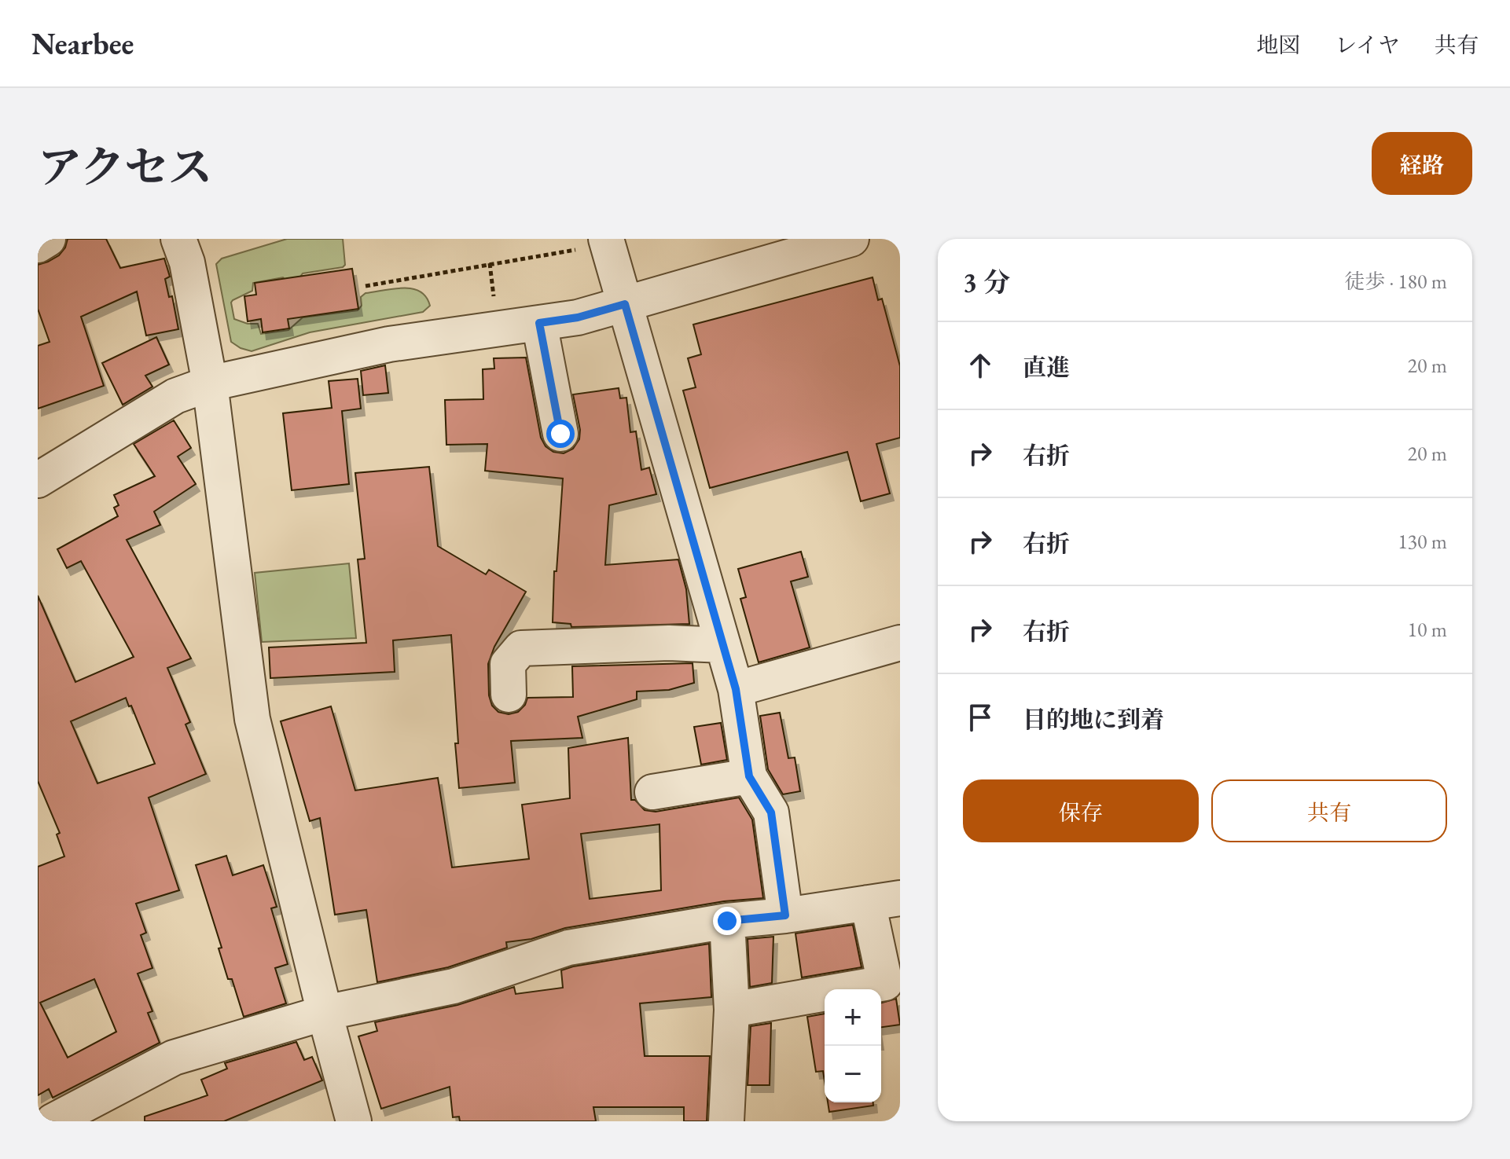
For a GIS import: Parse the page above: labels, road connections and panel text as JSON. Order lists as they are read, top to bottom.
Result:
{
  "page": {
    "header": "Nearbee",
    "nav": ["地図", "レイヤ", "共有"],
    "title": "アクセス",
    "buttons": [
      "経路",
      ["保存", "共有"]
    ],
    "heading": ["3 分", "徒歩 · 180 m"],
    "list": [
      ["直進", "20 m"],
      ["右折", "20 m"],
      ["右折", "130 m"],
      ["右折", "10 m"],
      "目的地に到着"
    ],
    "map_buttons": ["+", "−"]
  }
}
